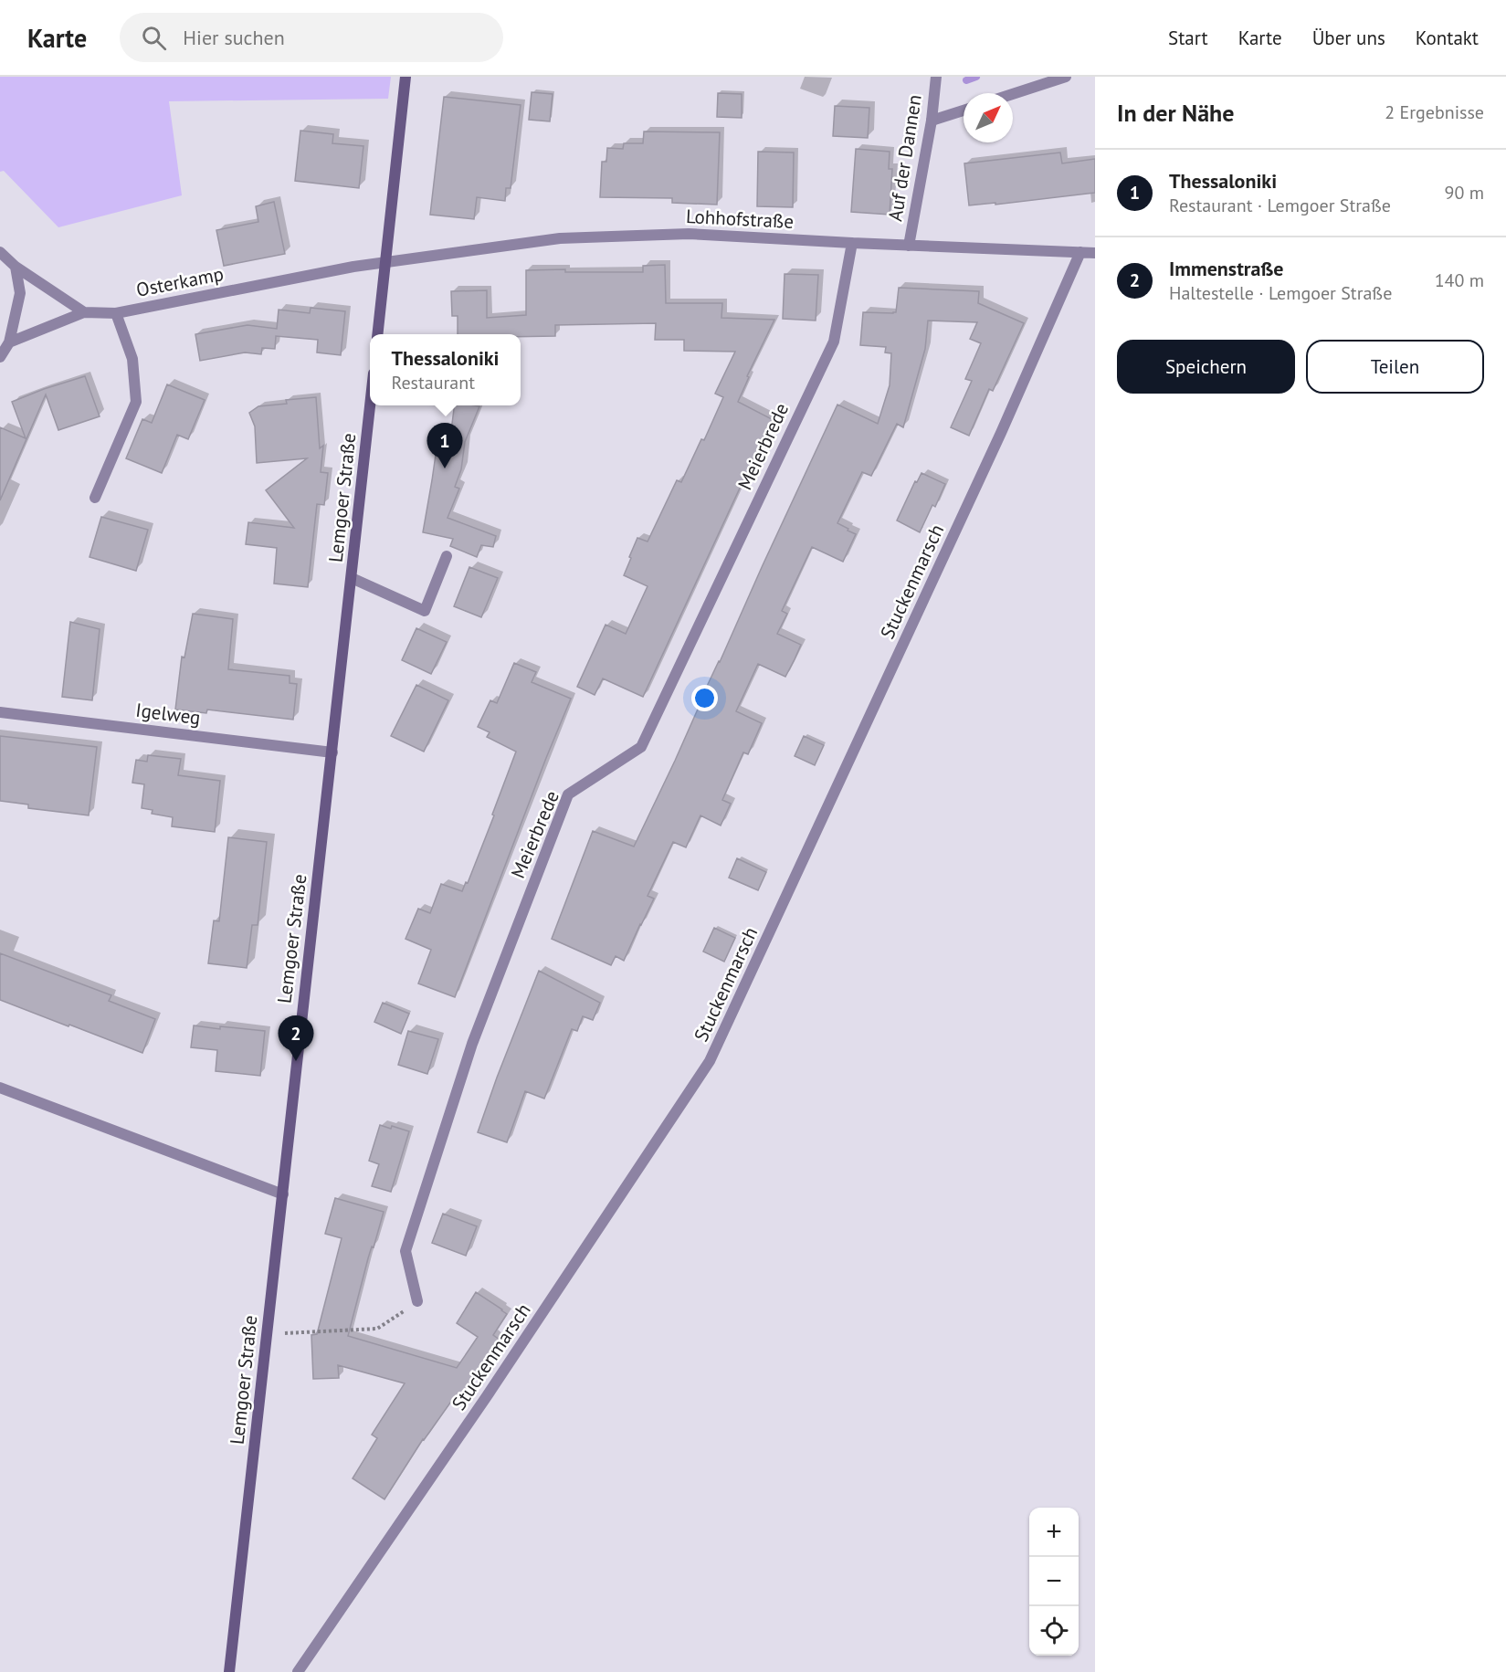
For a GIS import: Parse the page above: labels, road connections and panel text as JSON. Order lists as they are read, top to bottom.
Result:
{
  "streets": {
    "main road": ["Lemgoer Straße"],
    "street": [
      "Auf der Dannen",
      "Lohhofstraße",
      "Osterkamp",
      "Meierbrede",
      "Stuckenmarsch",
      "Igelweg"
    ]
  },
  "crossings": [
    ["Auf der Dannen", "Lohhofstraße"],
    ["Lohhofstraße", "Osterkamp"],
    ["Lohhofstraße", "Meierbrede"],
    ["Lohhofstraße", "Stuckenmarsch"],
    ["Lemgoer Straße", "Igelweg"]
  ],
  "north": "top right",
  "page": {
    "header": "Karte",
    "search": "Hier suchen",
    "nav": [
      "Start",
      "Karte",
      "Über uns",
      "Kontakt"
    ],
    "heading": ["In der Nähe", "2 Ergebnisse"],
    "list": [
      {
        "mark": "1",
        "name": "Thessaloniki",
        "note": "Restaurant · Lemgoer Straße",
        "value": "90 m"
      },
      {
        "mark": "2",
        "name": "Immenstraße",
        "note": "Haltestelle · Lemgoer Straße",
        "value": "140 m"
      }
    ],
    "buttons": ["Speichern", "Teilen"],
    "popup": ["Thessaloniki", "Restaurant"],
    "pins": ["1", "2"],
    "map_buttons": ["+", "−"]
  }
}
